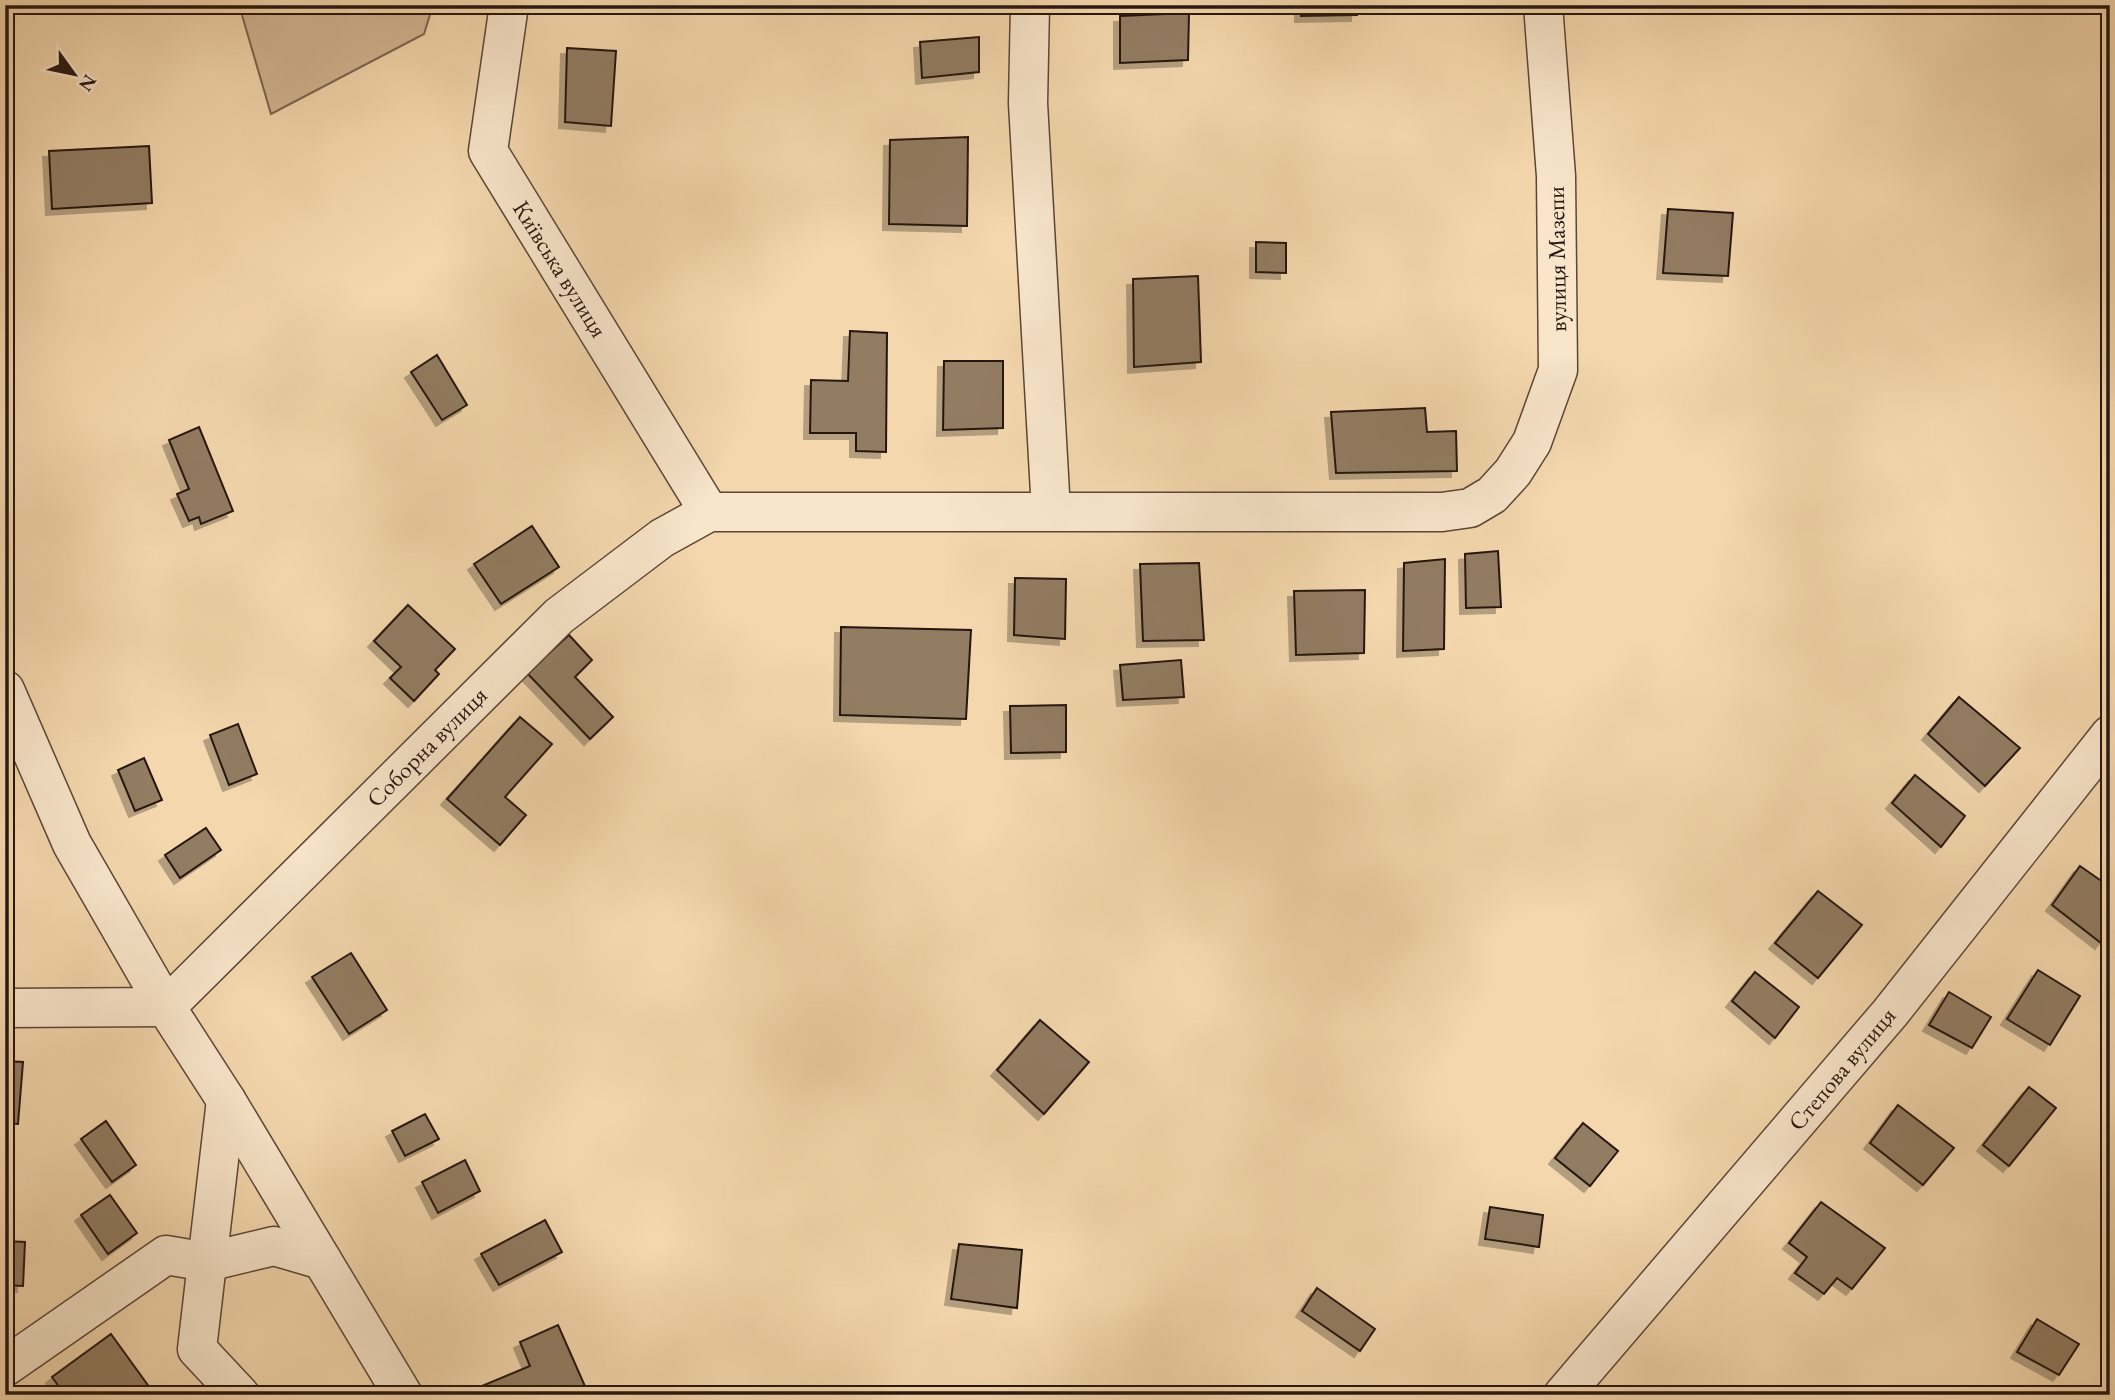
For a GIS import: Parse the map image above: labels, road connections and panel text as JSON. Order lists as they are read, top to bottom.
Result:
{
  "streets": {
    "street": [
      "вулиця Мазепи",
      "Київська вулиця",
      "Соборна вулиця",
      "Степова вулиця"
    ]
  },
  "crossings": [
    ["Київська вулиця", "Соборна вулиця"]
  ],
  "north": "bottom right"
}
